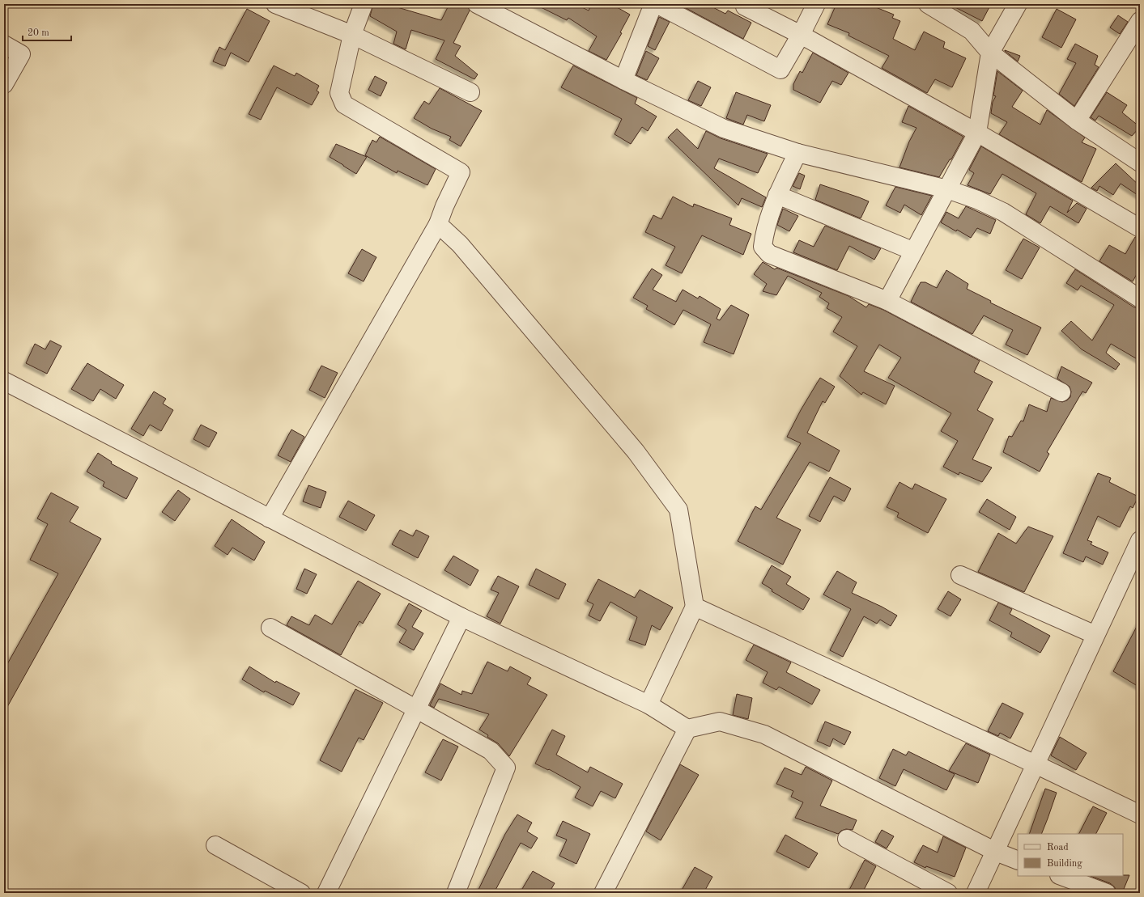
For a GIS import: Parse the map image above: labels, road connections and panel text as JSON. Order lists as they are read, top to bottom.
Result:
{
  "legend": ["Road", "Building"],
  "scale_bar": "20 m"
}
